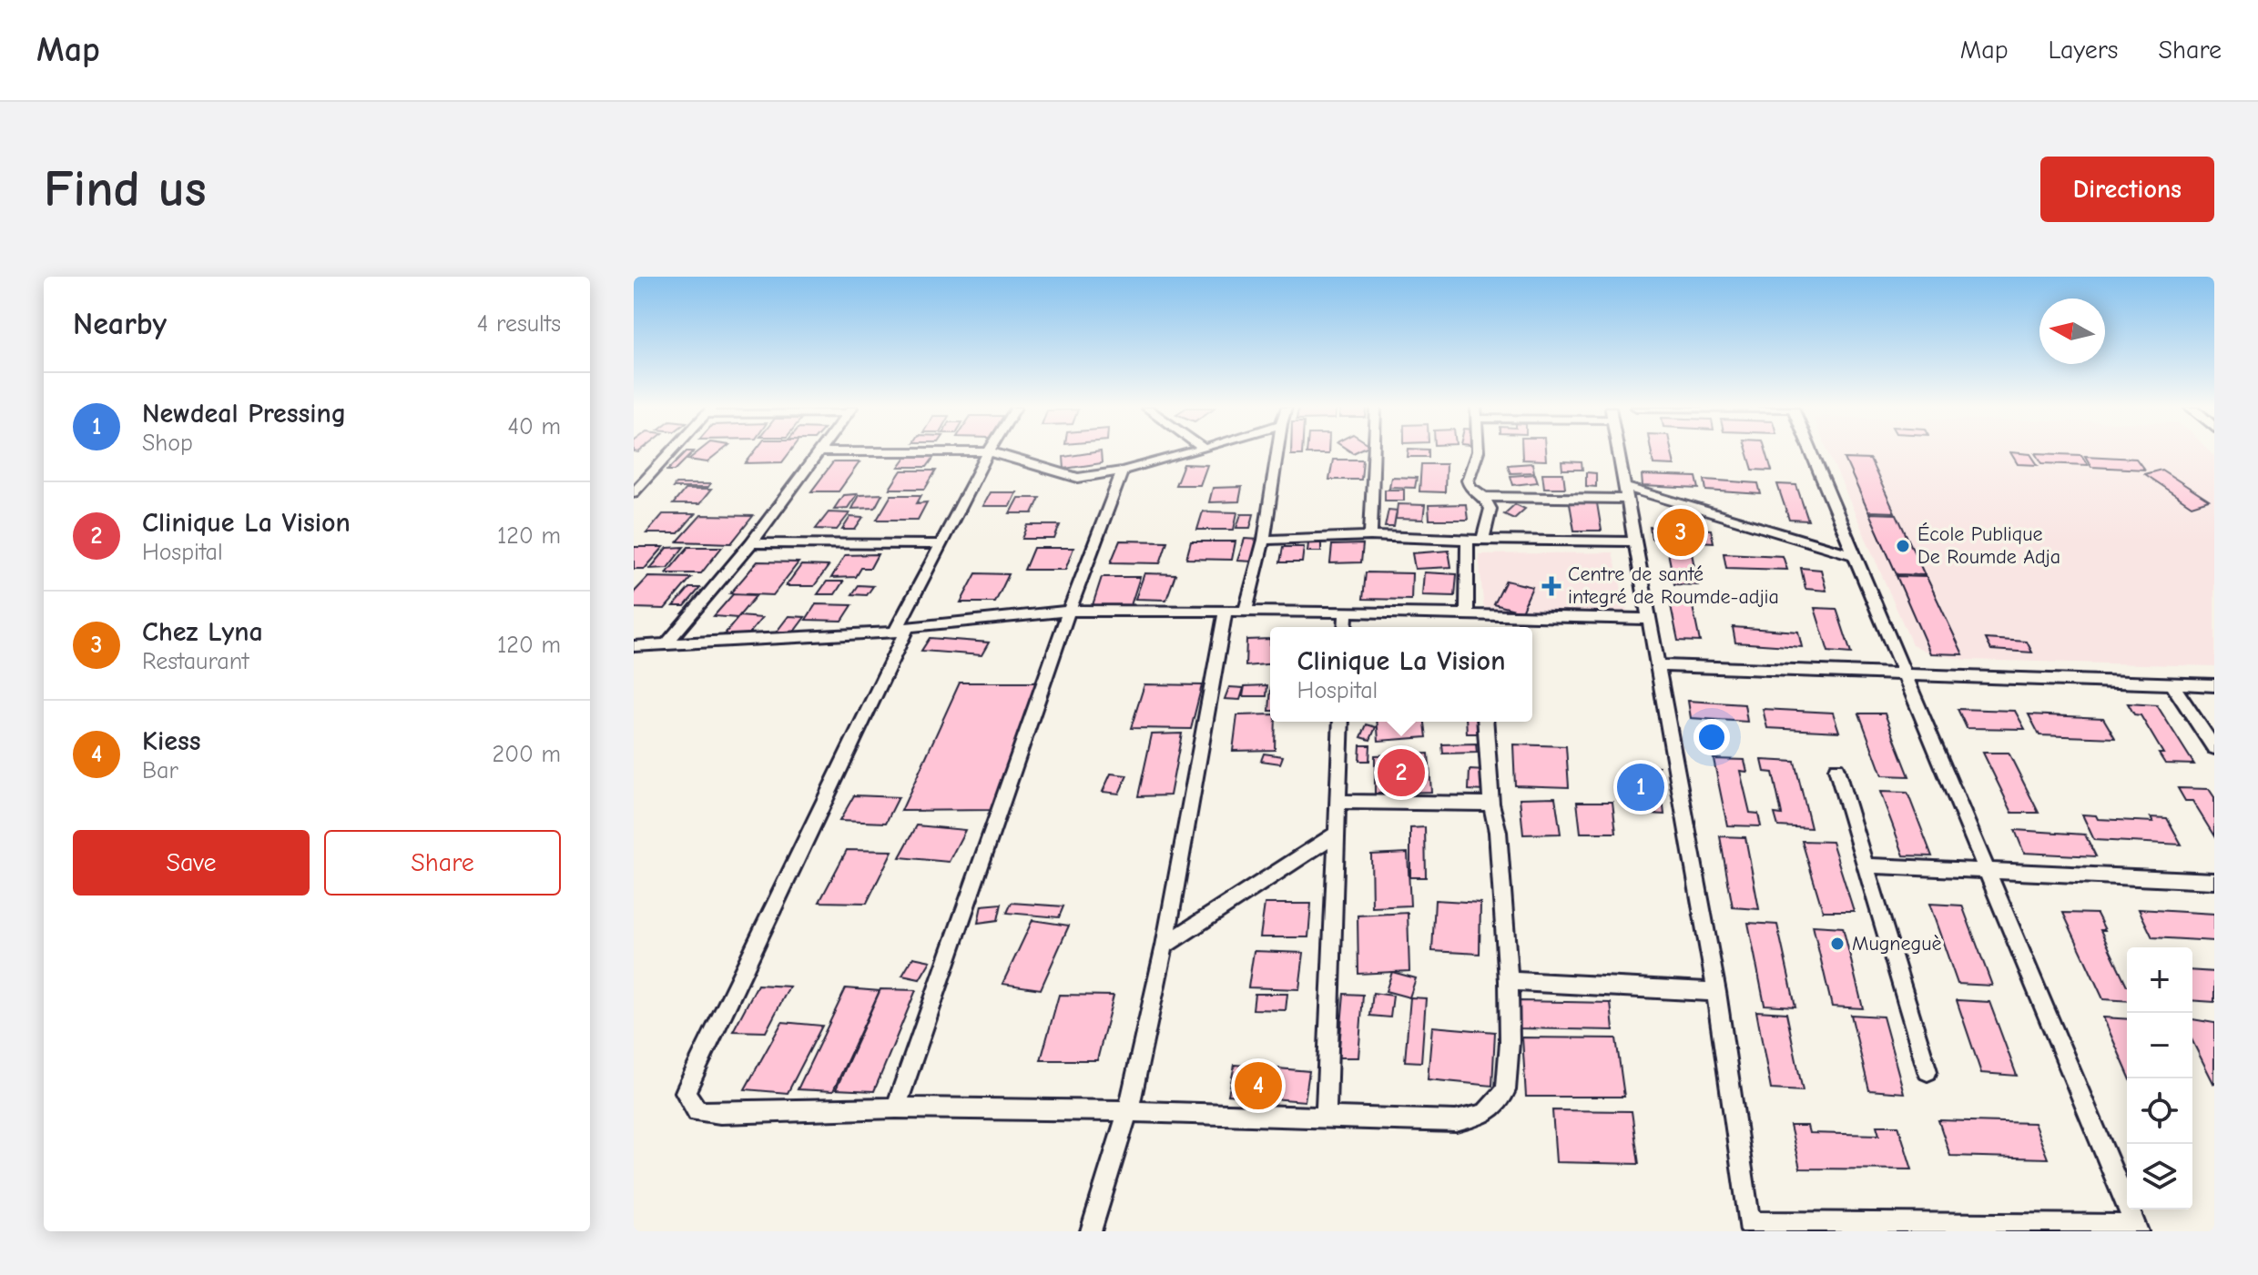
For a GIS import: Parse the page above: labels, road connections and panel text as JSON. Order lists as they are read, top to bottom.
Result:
{
  "places": {
    "other": ["École Publique De Roumde Adja", "Mugneguè"],
    "health": ["Centre de santé integré de Roumde-adjia"]
  },
  "north": "left",
  "page": {
    "header": "Map",
    "nav": ["Map", "Layers", "Share"],
    "buttons": [
      "Directions",
      ["Save", "Share"]
    ],
    "title": "Find us",
    "heading": ["Nearby", "4 results"],
    "list": [
      {
        "mark": "1",
        "name": "Newdeal Pressing",
        "note": "Shop",
        "value": "40 m"
      },
      {
        "mark": "2",
        "name": "Clinique La Vision",
        "note": "Hospital",
        "value": "120 m"
      },
      {
        "mark": "3",
        "name": "Chez Lyna",
        "note": "Restaurant",
        "value": "120 m"
      },
      {
        "mark": "4",
        "name": "Kiess",
        "note": "Bar",
        "value": "200 m"
      }
    ],
    "pins": [
      "3",
      "2",
      "1",
      "4"
    ],
    "popup": ["Clinique La Vision", "Hospital"],
    "map_buttons": ["+", "−"]
  }
}
